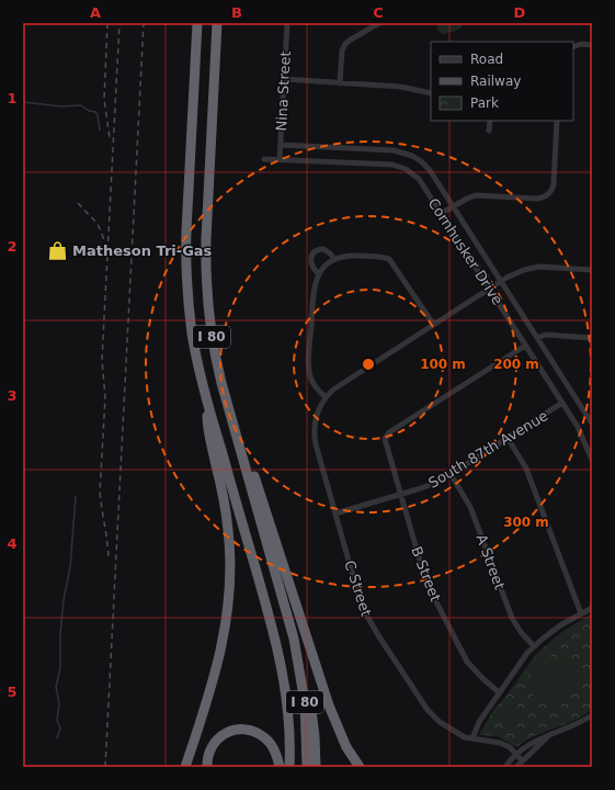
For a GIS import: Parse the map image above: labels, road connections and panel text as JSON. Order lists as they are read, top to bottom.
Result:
{
  "streets": {
    "highway": ["I 80"],
    "street": [
      "Nina Street",
      "Cornhusker Drive",
      "South 87th Avenue",
      "A Street",
      "B Street",
      "C Street"
    ]
  },
  "crossings": [
    ["Nina Street", "Cornhusker Drive"],
    ["Cornhusker Drive", "South 87th Avenue"],
    ["Cornhusker Drive", "B Street"],
    ["South 87th Avenue", "A Street"],
    ["South 87th Avenue", "B Street"],
    ["South 87th Avenue", "C Street"]
  ],
  "places": {
    "shop": ["Matheson Tri-Gas"]
  },
  "legend": ["Road", "Railway", "Park"],
  "grid": {
    "columns": [
      "A",
      "B",
      "C",
      "D"
    ],
    "rows": [
      "1",
      "2",
      "3",
      "4",
      "5"
    ]
  },
  "rings": ["100 m", "200 m", "300 m"]
}
